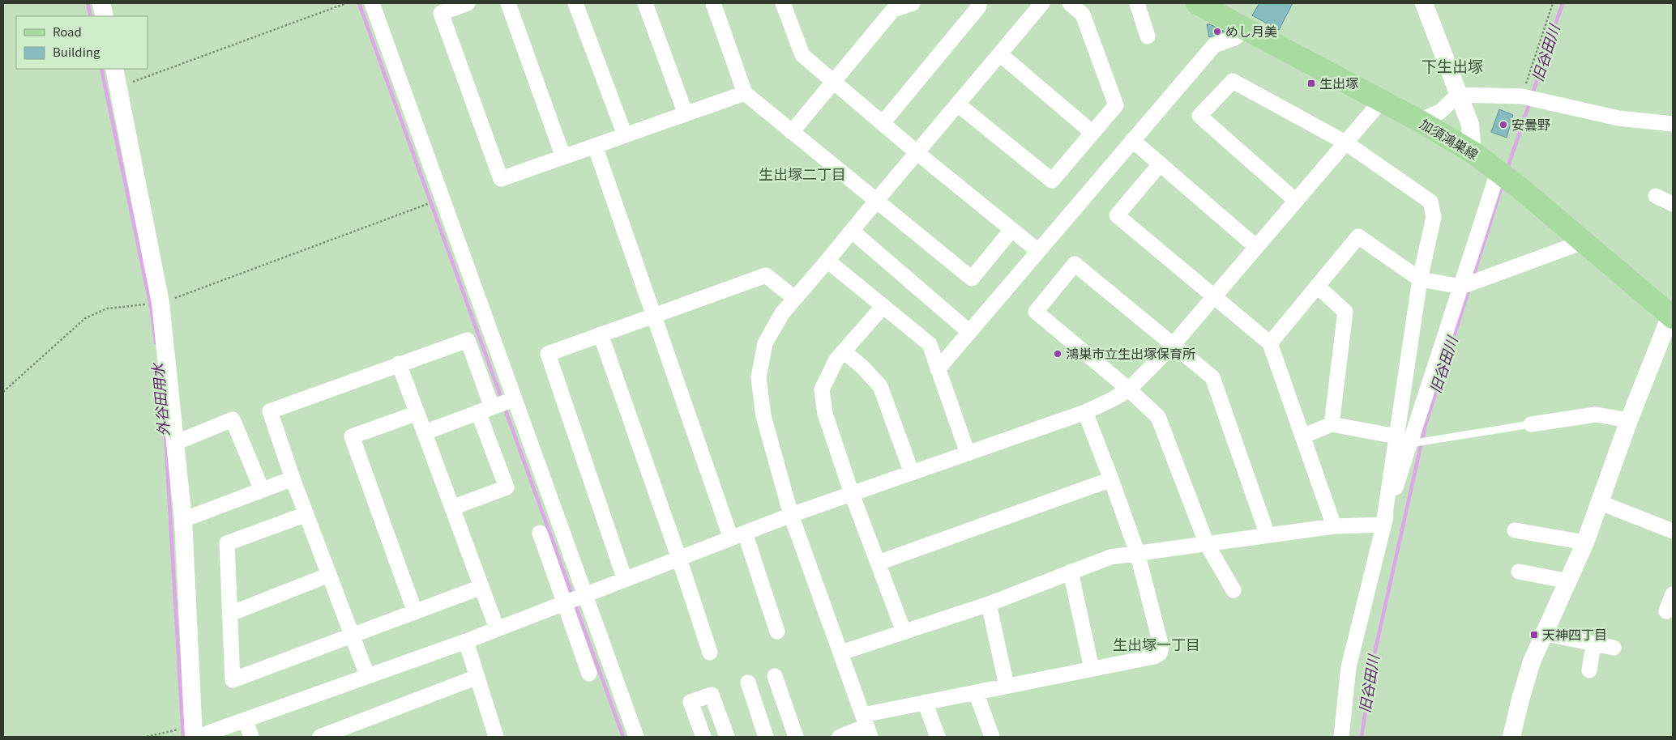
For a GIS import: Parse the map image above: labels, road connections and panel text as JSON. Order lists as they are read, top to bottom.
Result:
{
  "streets": {
    "main road": ["加須鴻巣線"]
  },
  "districts": ["下生出塚", "生出塚二丁目", "生出塚一丁目"],
  "water": ["旧谷田川", "外谷田用水"],
  "places": {
    "other": ["めし月美", "安曇野", "鴻巣市立生出塚保育所"],
    "transit": ["生出塚", "天神四丁目"]
  },
  "legend": ["Road", "Building"]
}
